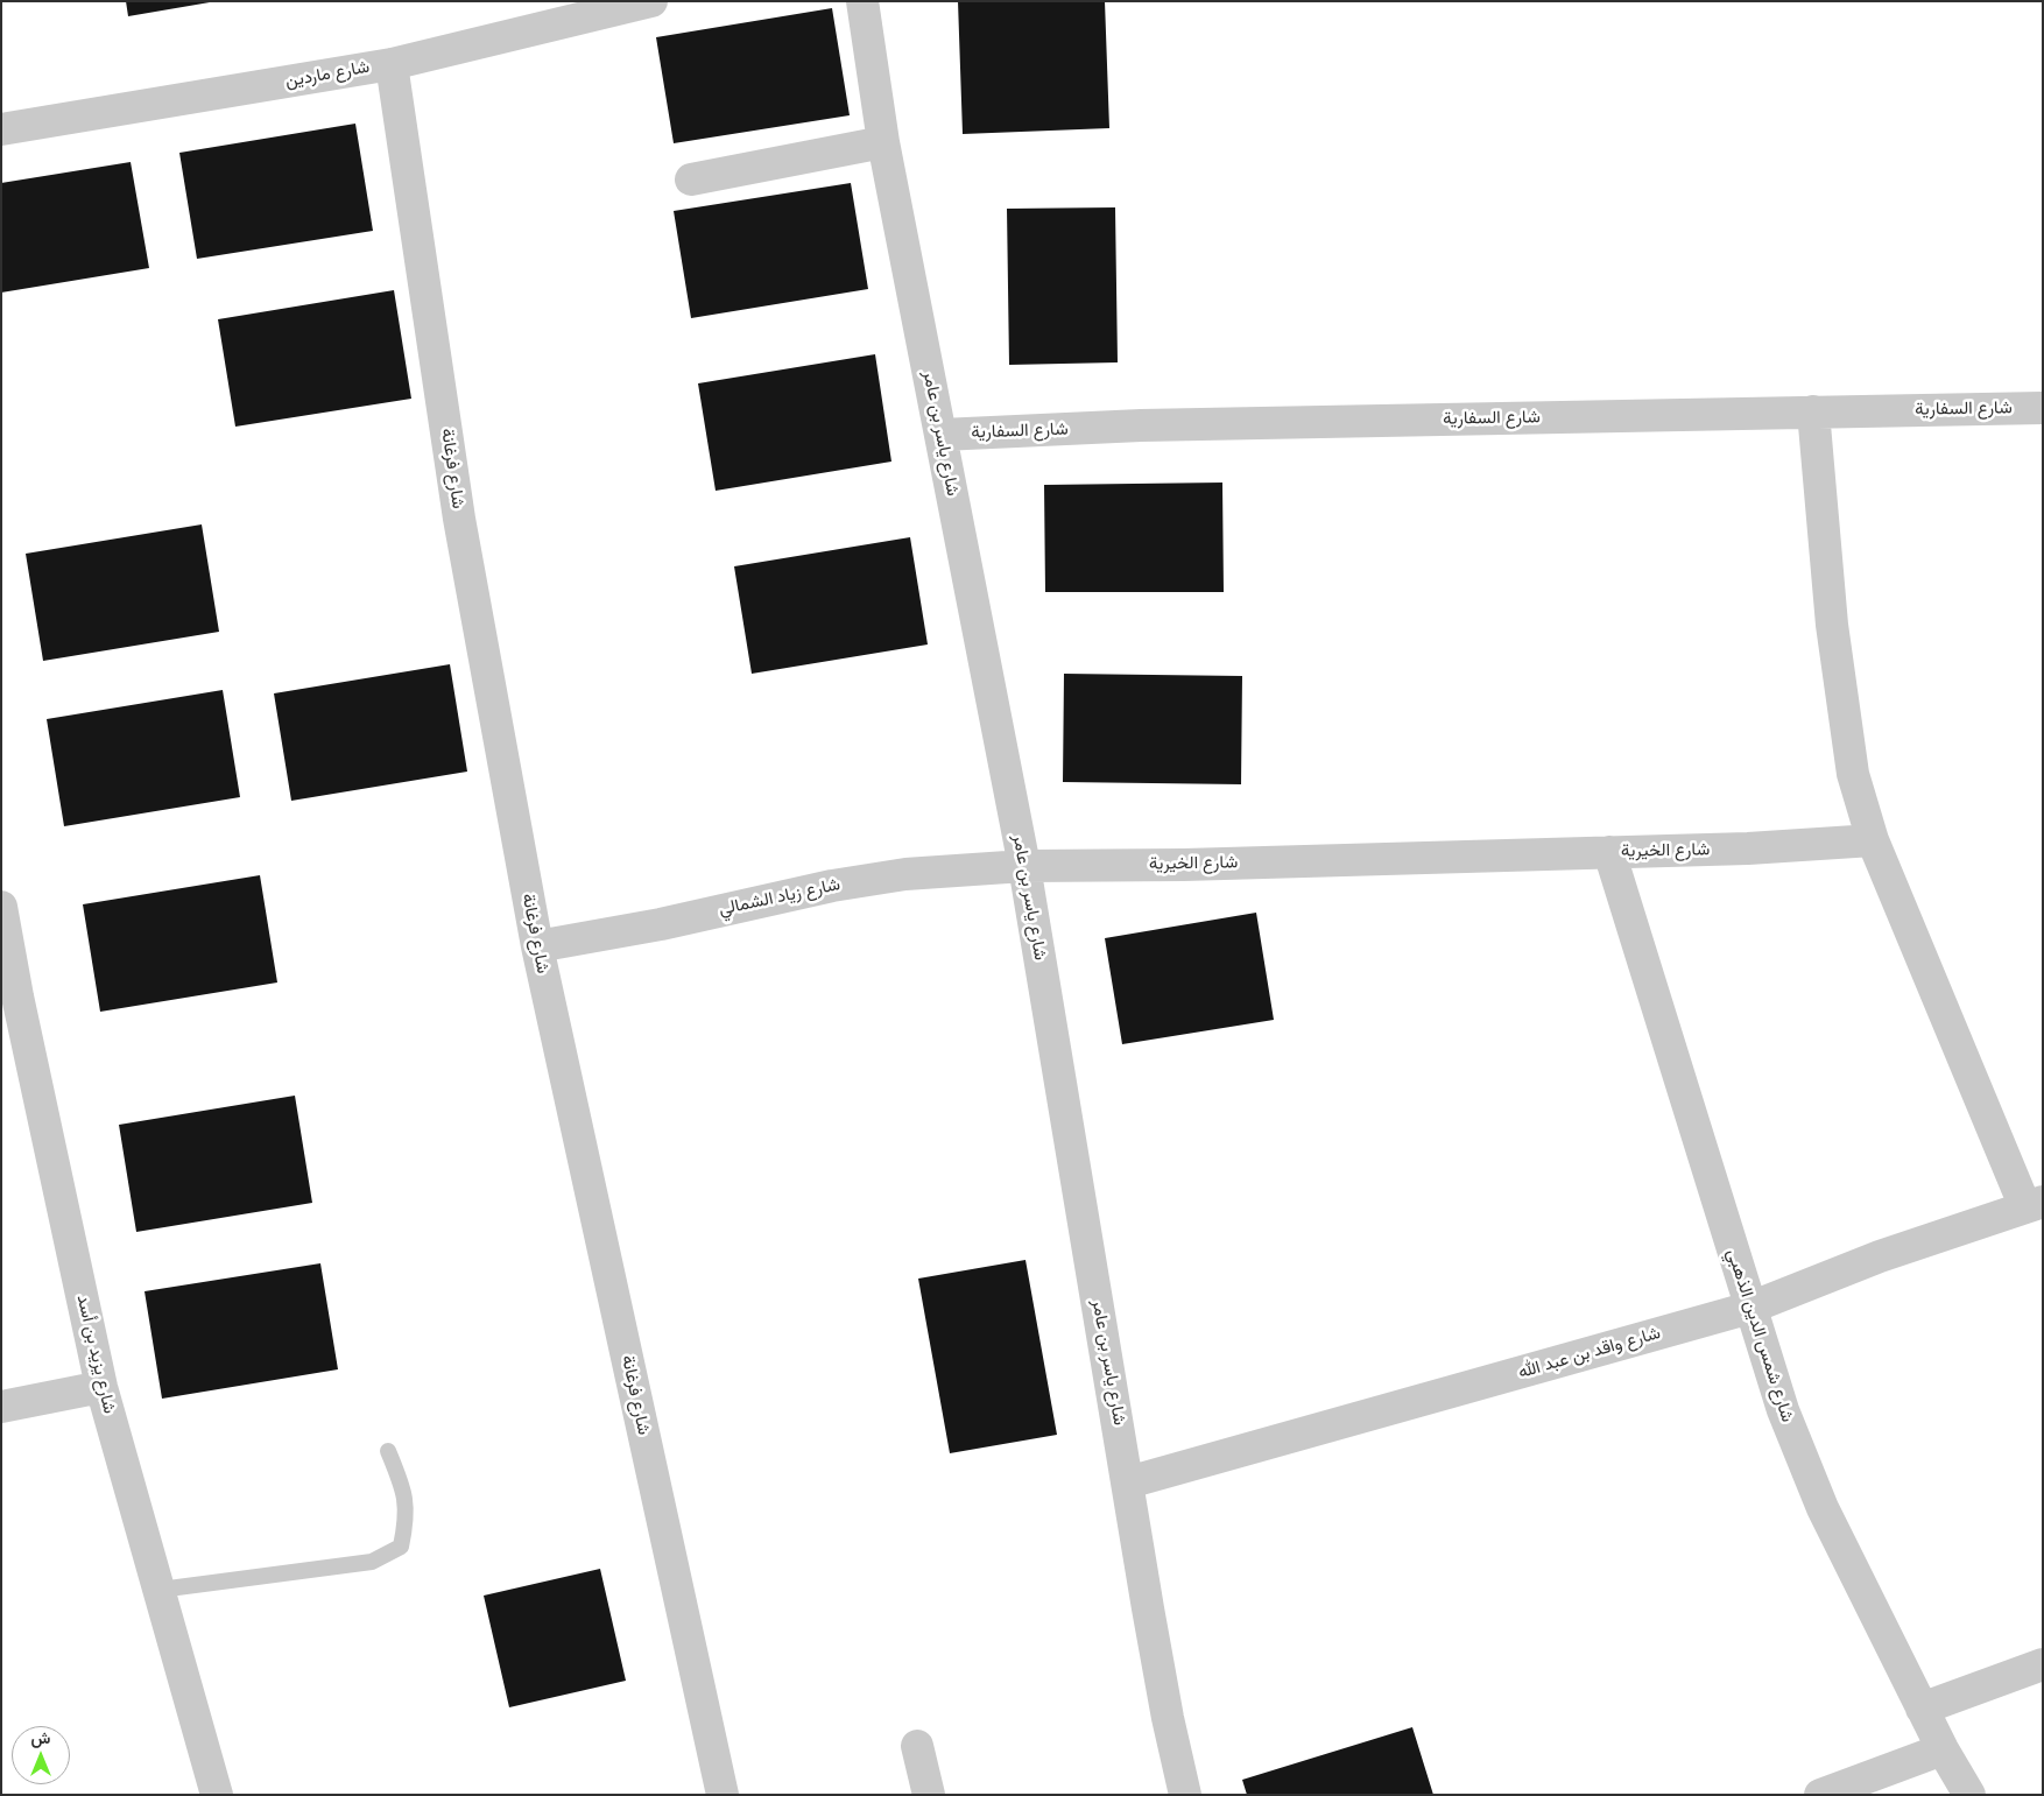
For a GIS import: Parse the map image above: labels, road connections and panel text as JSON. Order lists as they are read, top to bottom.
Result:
{
  "streets": {
    "street": [
      "شارع ماردين",
      "شارع السفارية",
      "شارع ياسر بن عامر",
      "شارع فرغانة",
      "شارع الخيرية",
      "شارع زياد الشمالي",
      "شارع شمس الدين الذهبي",
      "شارع واقد بن عبد الله",
      "شارع يزيد بن أسد"
    ]
  },
  "crossings": [
    ["شارع ماردين", "شارع فرغانة"],
    ["شارع السفارية", "شارع ياسر بن عامر"],
    ["شارع ياسر بن عامر", "شارع الخيرية"],
    ["شارع ياسر بن عامر", "شارع زياد الشمالي"],
    ["شارع ياسر بن عامر", "شارع واقد بن عبد الله"],
    ["شارع فرغانة", "شارع زياد الشمالي"],
    ["شارع الخيرية", "شارع زياد الشمالي"],
    ["شارع الخيرية", "شارع شمس الدين الذهبي"],
    ["شارع شمس الدين الذهبي", "شارع واقد بن عبد الله"]
  ],
  "north": "top"
}
